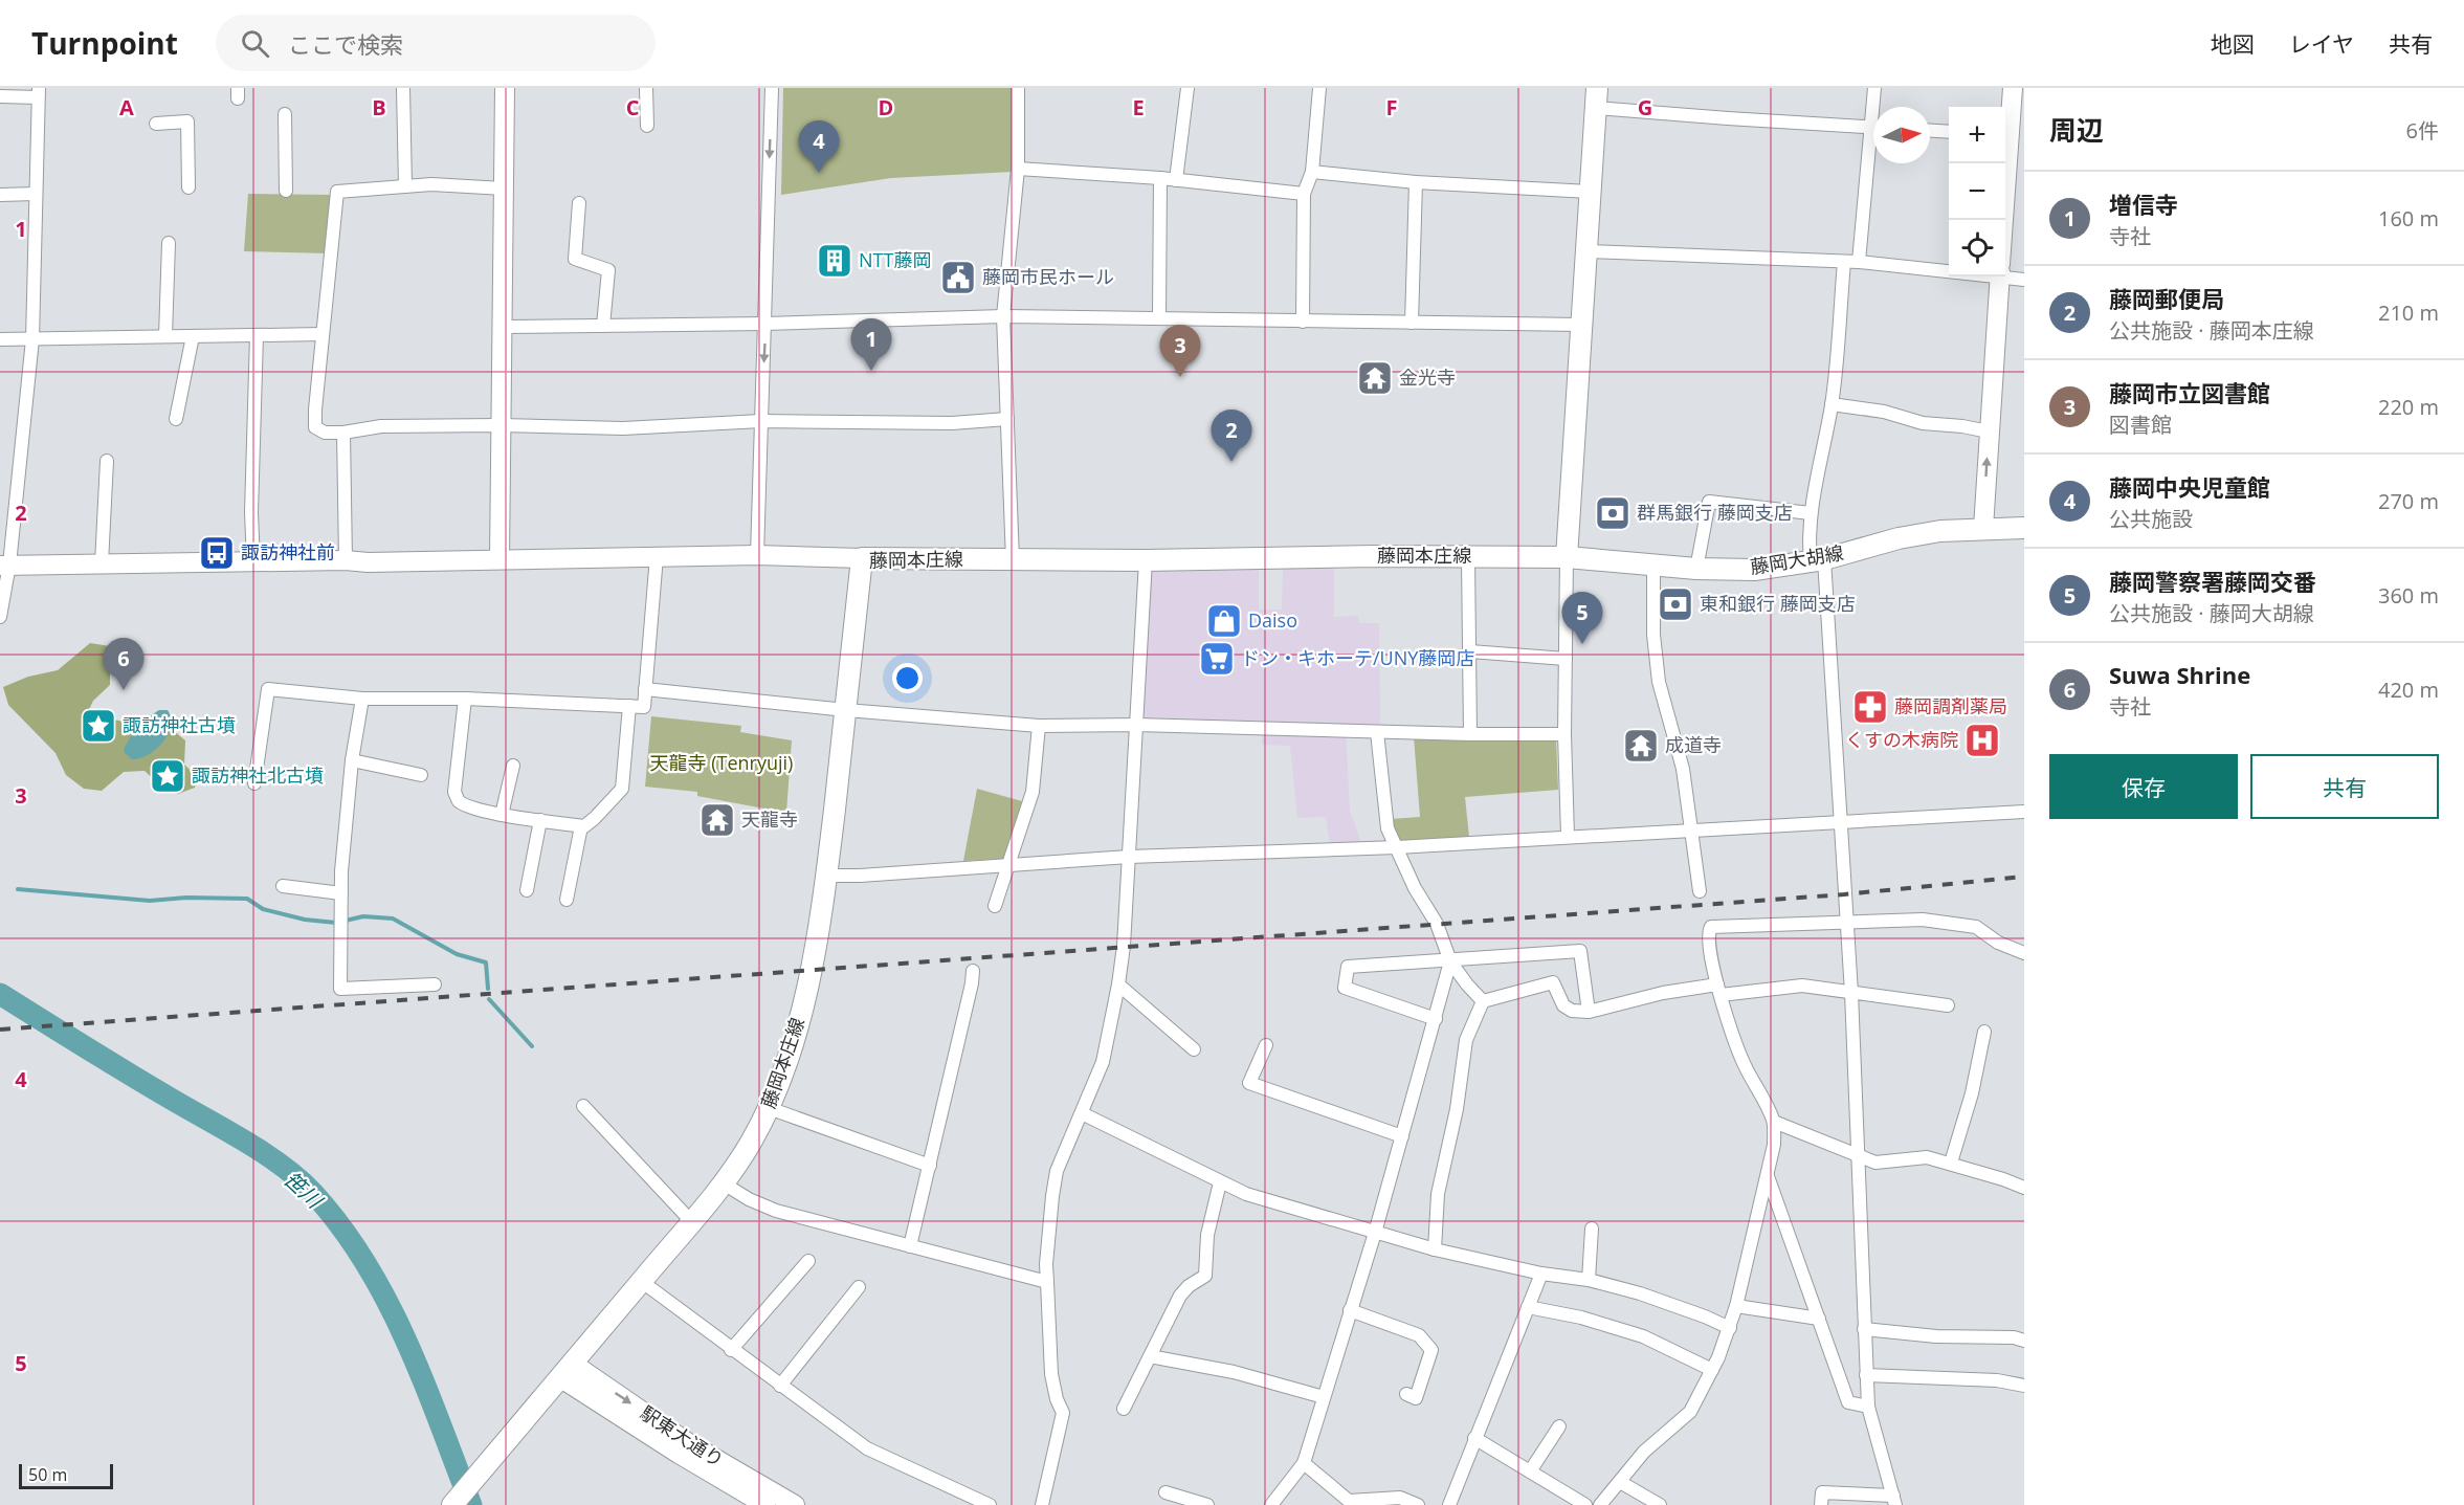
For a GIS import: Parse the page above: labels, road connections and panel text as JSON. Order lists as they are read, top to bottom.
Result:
{
  "streets": {
    "main road": ["藤岡本庄線", "藤岡大胡線"],
    "street": ["駅東大通り"]
  },
  "crossings": [
    ["藤岡本庄線", "藤岡大胡線"],
    ["藤岡本庄線", "駅東大通り"]
  ],
  "water": ["笹川"],
  "parks": ["天龍寺 (Tenryuji)"],
  "places": {
    "building": ["NTT藤岡"],
    "public building": ["藤岡市民ホール"],
    "temple": ["金光寺", "成道寺", "天龍寺"],
    "bank": ["群馬銀行 藤岡支店", "東和銀行 藤岡支店"],
    "bus stop": ["諏訪神社前"],
    "shop": ["Daiso"],
    "supermarket": ["ドン・キホーテ/UNY藤岡店"],
    "pharmacy": ["藤岡調剤薬局"],
    "place": ["諏訪神社古墳", "諏訪神社北古墳"],
    "hospital": ["くすの木病院"]
  },
  "scale_bar": "50 m",
  "north": "right",
  "page": {
    "header": "Turnpoint",
    "search": "ここで検索",
    "nav": ["地図", "レイヤ", "共有"],
    "heading": ["周辺", "6件"],
    "map_buttons": ["+", "−"],
    "pins": [
      "4",
      "1",
      "3",
      "2",
      "5",
      "6"
    ],
    "list": [
      {
        "mark": "1",
        "name": "増信寺",
        "note": "寺社",
        "value": "160 m"
      },
      {
        "mark": "2",
        "name": "藤岡郵便局",
        "note": "公共施設 · 藤岡本庄線",
        "value": "210 m"
      },
      {
        "mark": "3",
        "name": "藤岡市立図書館",
        "note": "図書館",
        "value": "220 m"
      },
      {
        "mark": "4",
        "name": "藤岡中央児童館",
        "note": "公共施設",
        "value": "270 m"
      },
      {
        "mark": "5",
        "name": "藤岡警察署藤岡交番",
        "note": "公共施設 · 藤岡大胡線",
        "value": "360 m"
      },
      {
        "mark": "6",
        "name": "Suwa Shrine",
        "note": "寺社",
        "value": "420 m"
      }
    ],
    "buttons": ["保存", "共有"],
    "scale": "50 m"
  },
  "grid": {
    "columns": [
      "A",
      "B",
      "C",
      "D",
      "E",
      "F",
      "G"
    ],
    "rows": [
      "1",
      "2",
      "3",
      "4",
      "5"
    ]
  }
}
